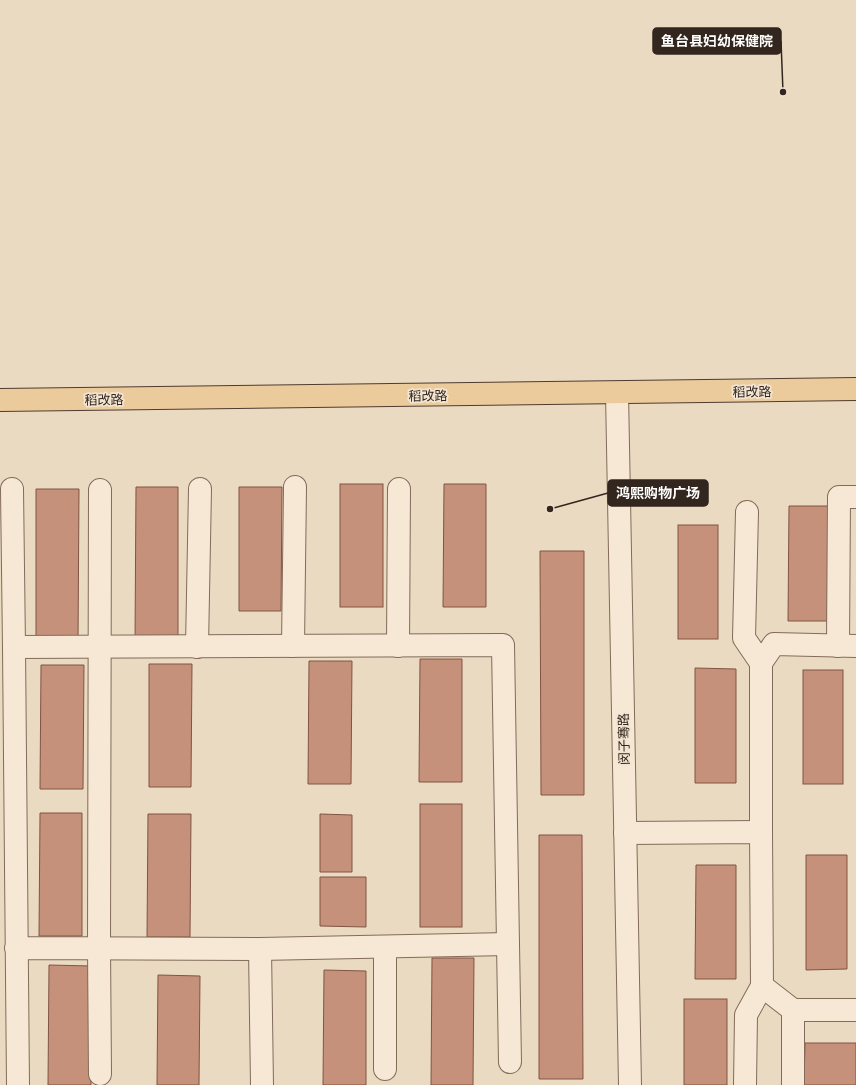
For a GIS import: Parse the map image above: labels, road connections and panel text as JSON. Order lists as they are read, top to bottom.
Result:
{
  "streets": {
    "main road": ["稻改路"],
    "street": ["闵子骞路"]
  },
  "crossings": [
    ["稻改路", "闵子骞路"]
  ],
  "places": ["鱼台县妇幼保健院", "鸿熙购物广场"]
}
